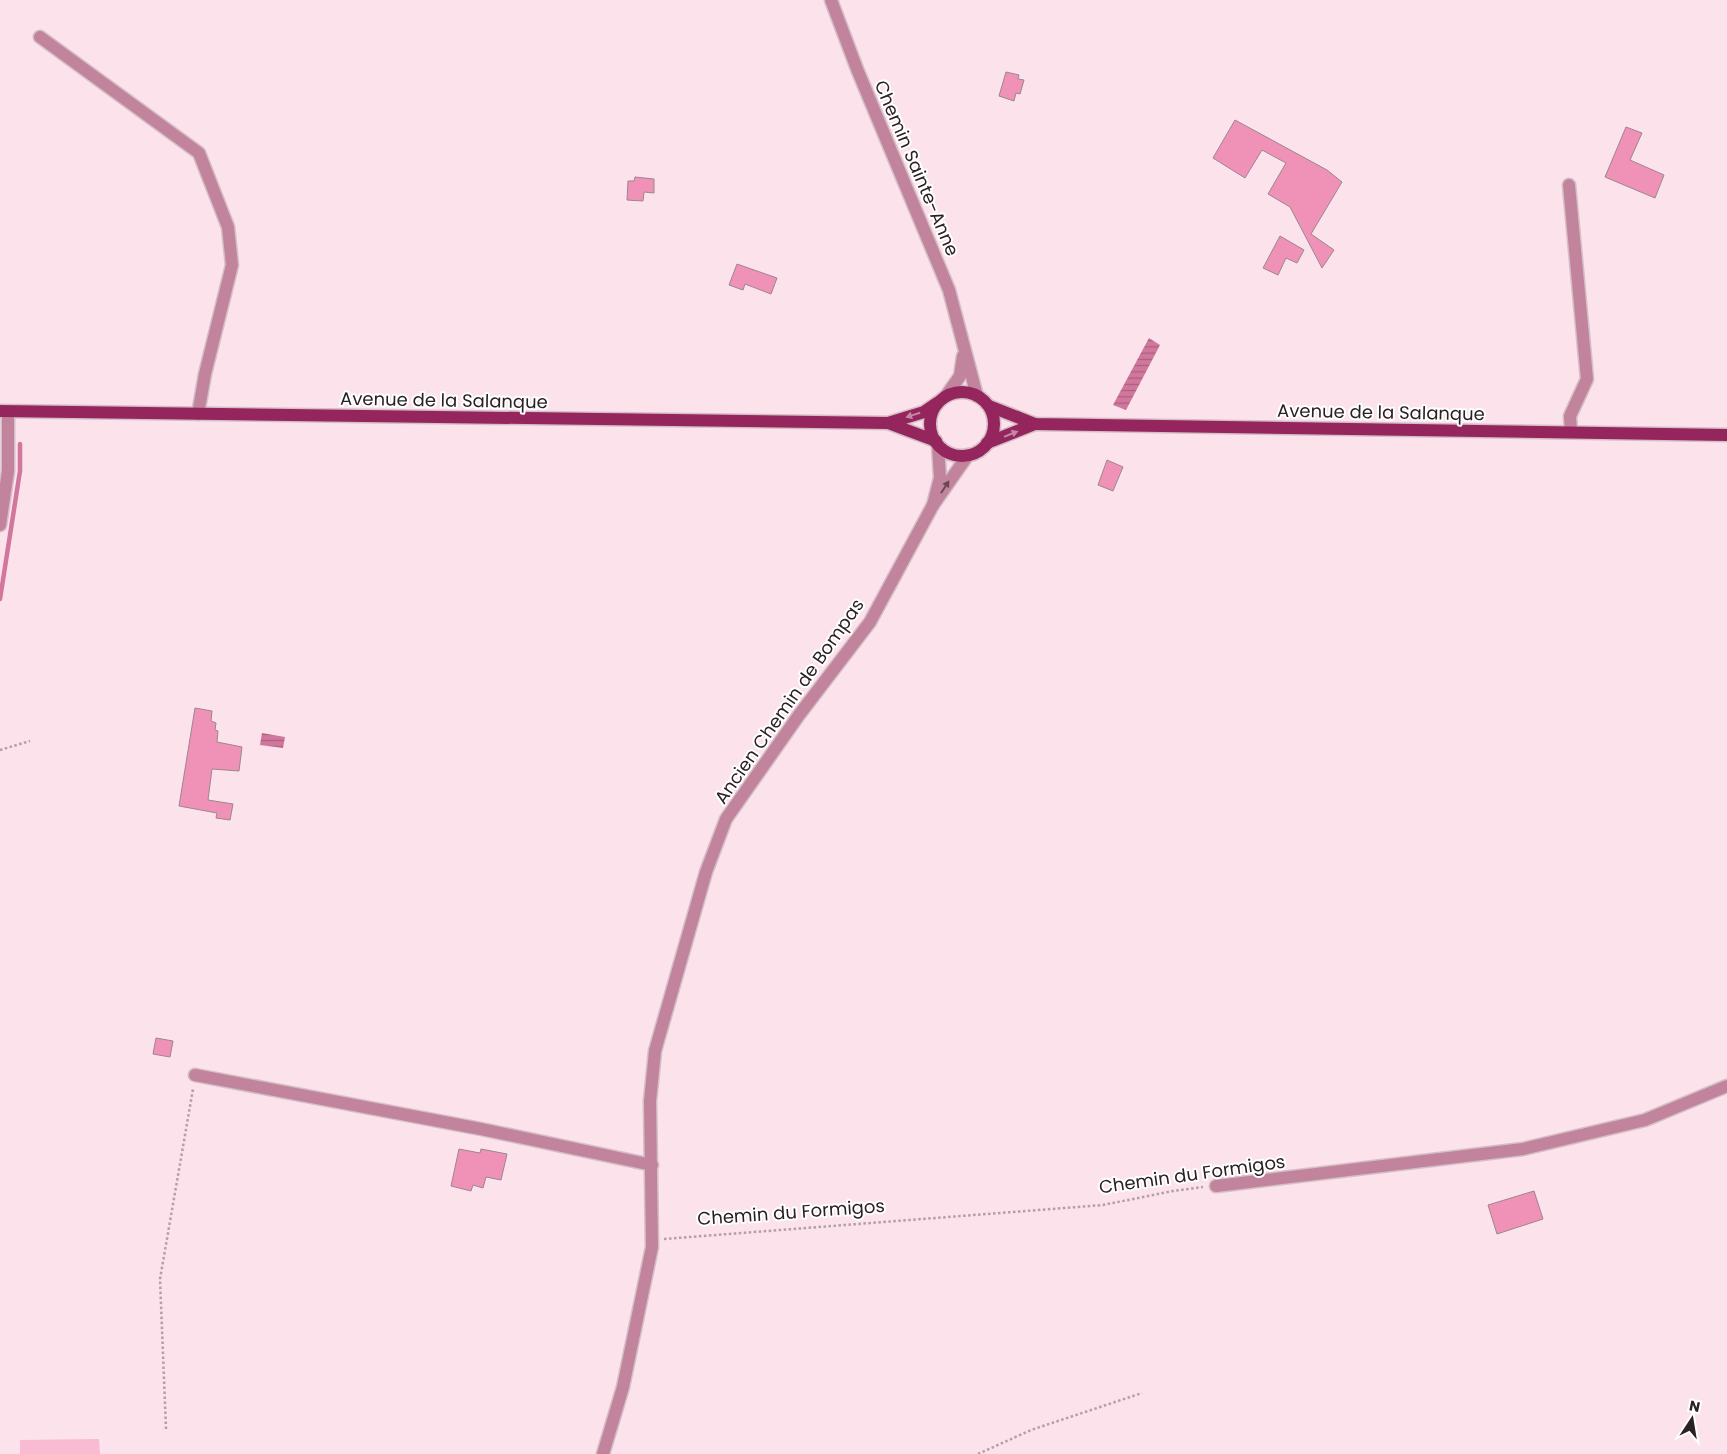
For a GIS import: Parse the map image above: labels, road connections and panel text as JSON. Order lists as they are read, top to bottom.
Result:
{
  "streets": {
    "main road": ["Avenue de la Salanque"],
    "street": ["Chemin Sainte-Anne", "Ancien Chemin de Bompas", "Chemin du Formigos"]
  },
  "crossings": [
    ["Chemin Sainte-Anne", "Avenue de la Salanque"],
    ["Chemin Sainte-Anne", "Ancien Chemin de Bompas"],
    ["Avenue de la Salanque", "Ancien Chemin de Bompas"],
    ["Ancien Chemin de Bompas", "Chemin du Formigos"]
  ],
  "north": "top"
}
